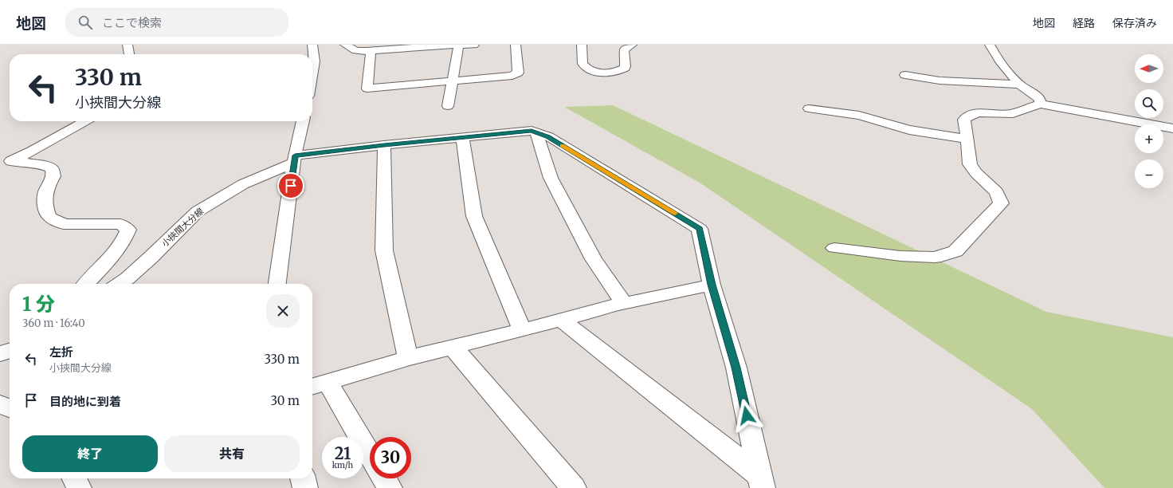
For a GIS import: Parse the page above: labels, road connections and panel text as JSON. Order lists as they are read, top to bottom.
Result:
{
  "streets": {
    "street": ["小挾間大分線"]
  },
  "north": "left",
  "page": {
    "header": "地図",
    "search": "ここで検索",
    "nav": ["地図", "経路", "保存済み"],
    "map_buttons": ["+", "−"],
    "turn": ["330 m", "小挾間大分線"],
    "heading": ["1 分", "360 m · 16:40"],
    "list": [
      {
        "name": "左折",
        "note": "小挾間大分線",
        "value": "330 m"
      },
      {
        "name": "目的地に到着",
        "value": "30 m"
      }
    ],
    "buttons": ["終了", "共有"],
    "speed": "21 km/h",
    "limit": "30"
  }
}
